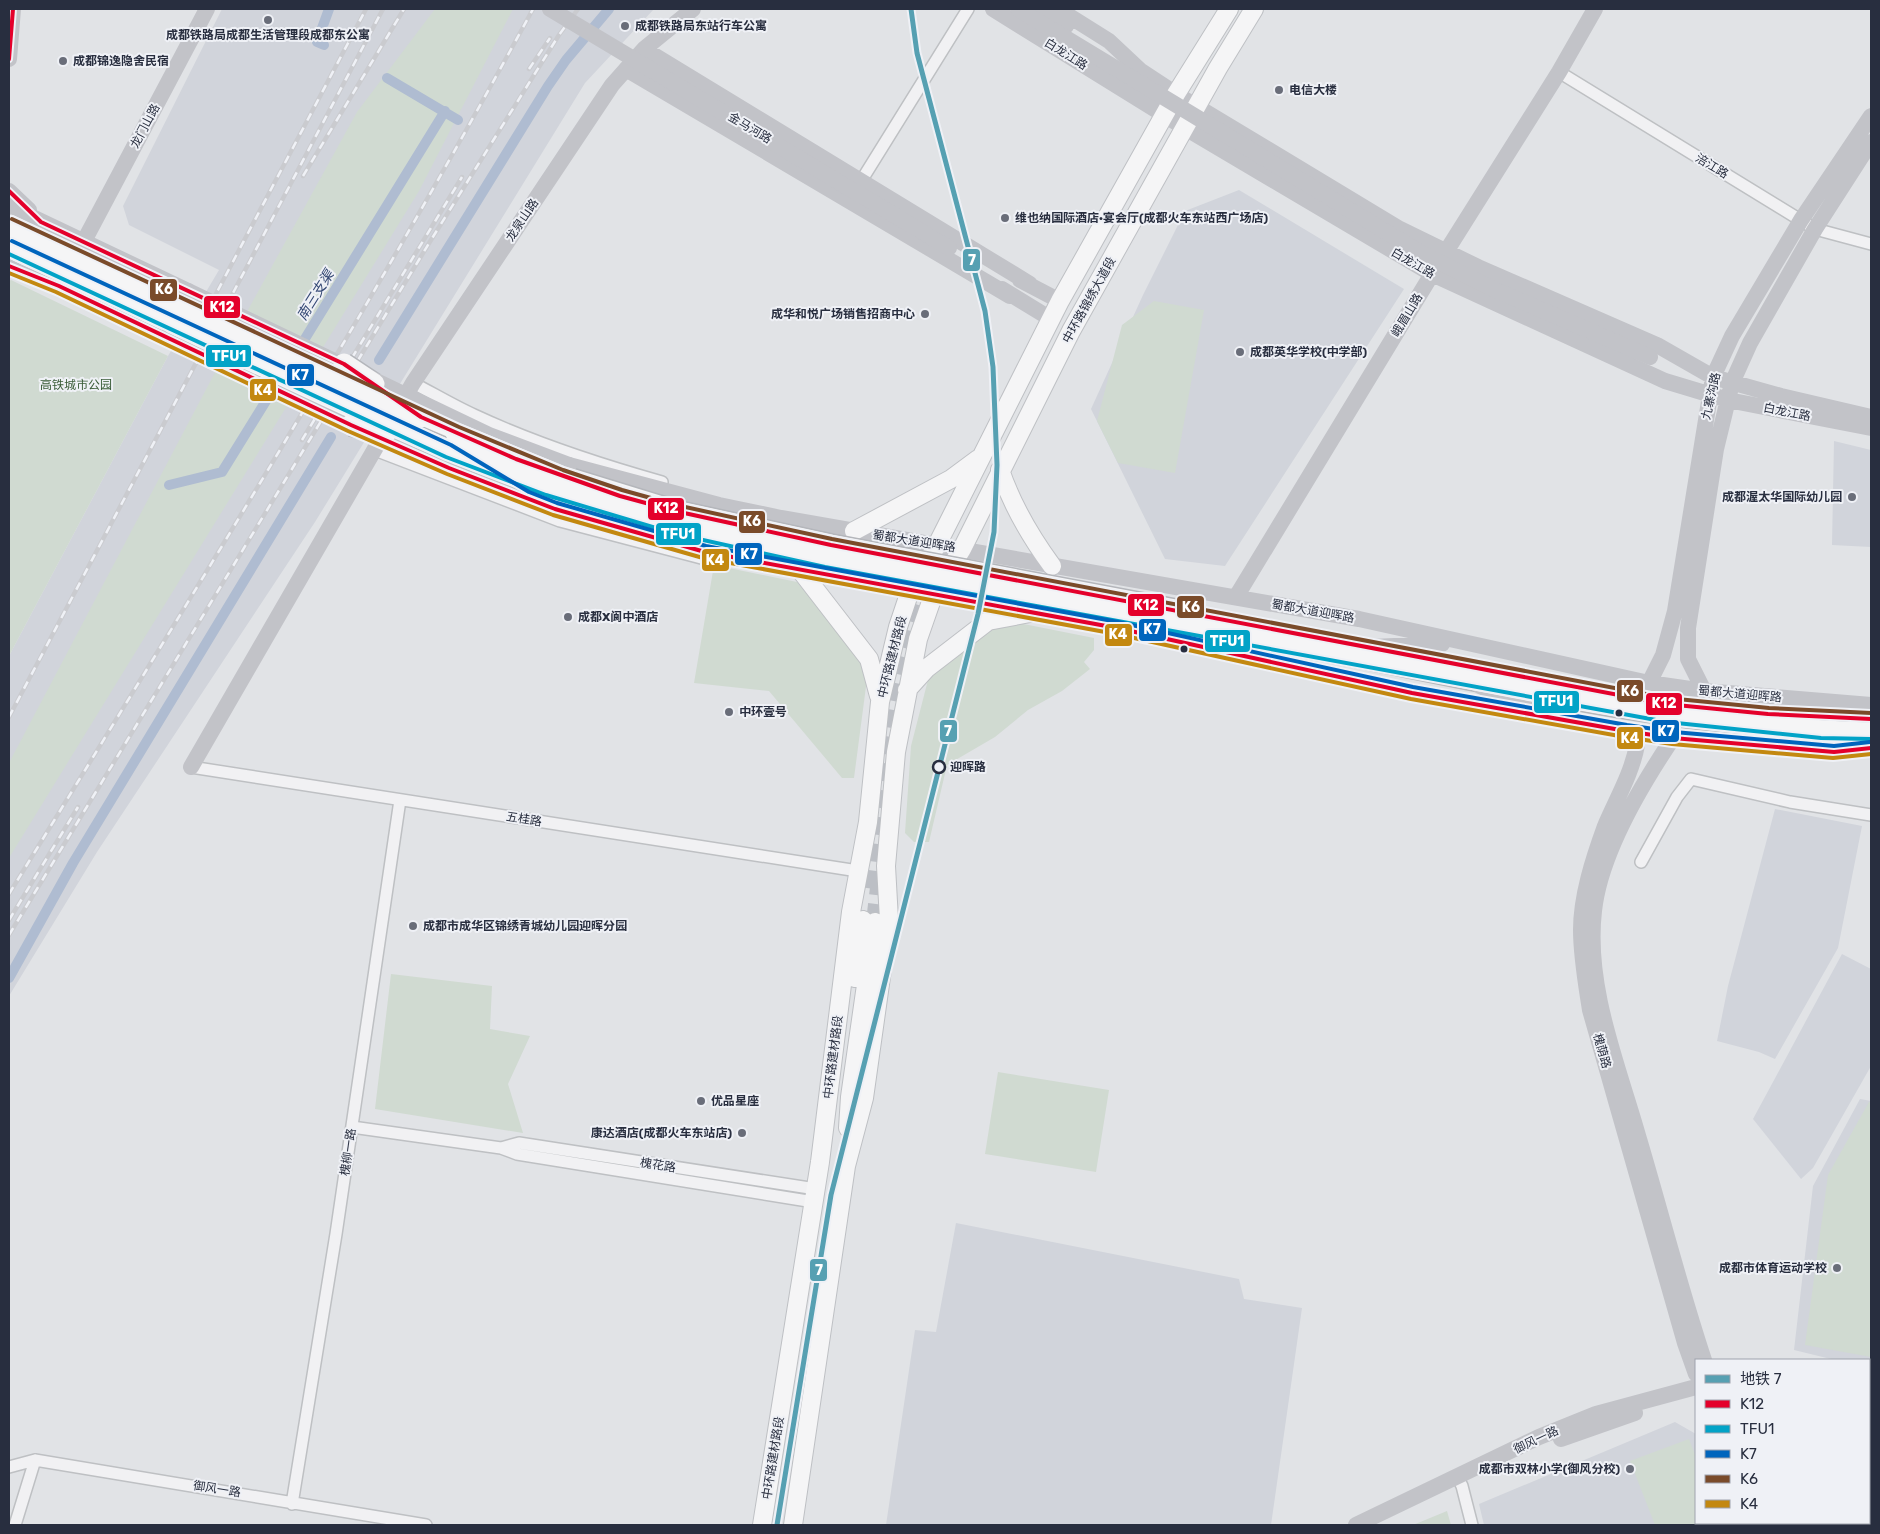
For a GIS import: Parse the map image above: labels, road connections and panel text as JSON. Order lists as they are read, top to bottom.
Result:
{
  "streets": {
    "highway": ["蜀都大道迎晖路"],
    "main road": [
      "白龙江路",
      "龙门山路",
      "金马河路",
      "龙泉山路",
      "中环路锦绣大道段",
      "峨眉山路",
      "九寨沟路",
      "中环路建材路段",
      "槐荫路",
      "御风一路"
    ],
    "street": [
      "涪江路",
      "五桂路",
      "槐柳一路",
      "槐花路"
    ]
  },
  "crossings": [
    ["白龙江路", "中环路锦绣大道段"],
    ["白龙江路", "峨眉山路"],
    ["白龙江路", "九寨沟路"],
    ["龙门山路", "蜀都大道迎晖路"],
    ["涪江路", "峨眉山路"],
    ["涪江路", "九寨沟路"],
    ["龙泉山路", "五桂路"],
    ["中环路锦绣大道段", "蜀都大道迎晖路"],
    ["中环路锦绣大道段", "中环路建材路段"],
    ["峨眉山路", "蜀都大道迎晖路"],
    ["九寨沟路", "蜀都大道迎晖路"],
    ["中环路建材路段", "五桂路"],
    ["中环路建材路段", "槐花路"],
    ["五桂路", "槐柳一路"],
    ["槐柳一路", "槐花路"],
    ["槐柳一路", "御风一路"]
  ],
  "water": ["南三支渠"],
  "parks": ["高铁城市公园"],
  "places": [
    "成都铁路局成都生活管理段成都东公寓",
    "成都铁路局东站行车公寓",
    "成都锦逸隐舍民宿",
    "电信大楼",
    "维也纳国际酒店·宴会厅(成都火车东站西广场店)",
    "成华和悦广场销售招商中心",
    "成都英华学校(中学部)",
    "成都渥太华国际幼儿园",
    "成都X阆中酒店",
    "中环壹号",
    "迎晖路",
    "成都市成华区锦绣青城幼儿园迎晖分园",
    "优品星座",
    "康达酒店(成都火车东站店)",
    "成都市体育运动学校",
    "成都市双林小学(御风分校)"
  ],
  "lines": [
    "metro line 7",
    "transit line K12",
    "transit line K6",
    "transit line K7",
    "transit line TFU1",
    "transit line K4"
  ],
  "legend": [
    "地铁 7",
    "K12",
    "TFU1",
    "K7",
    "K6",
    "K4"
  ]
}
